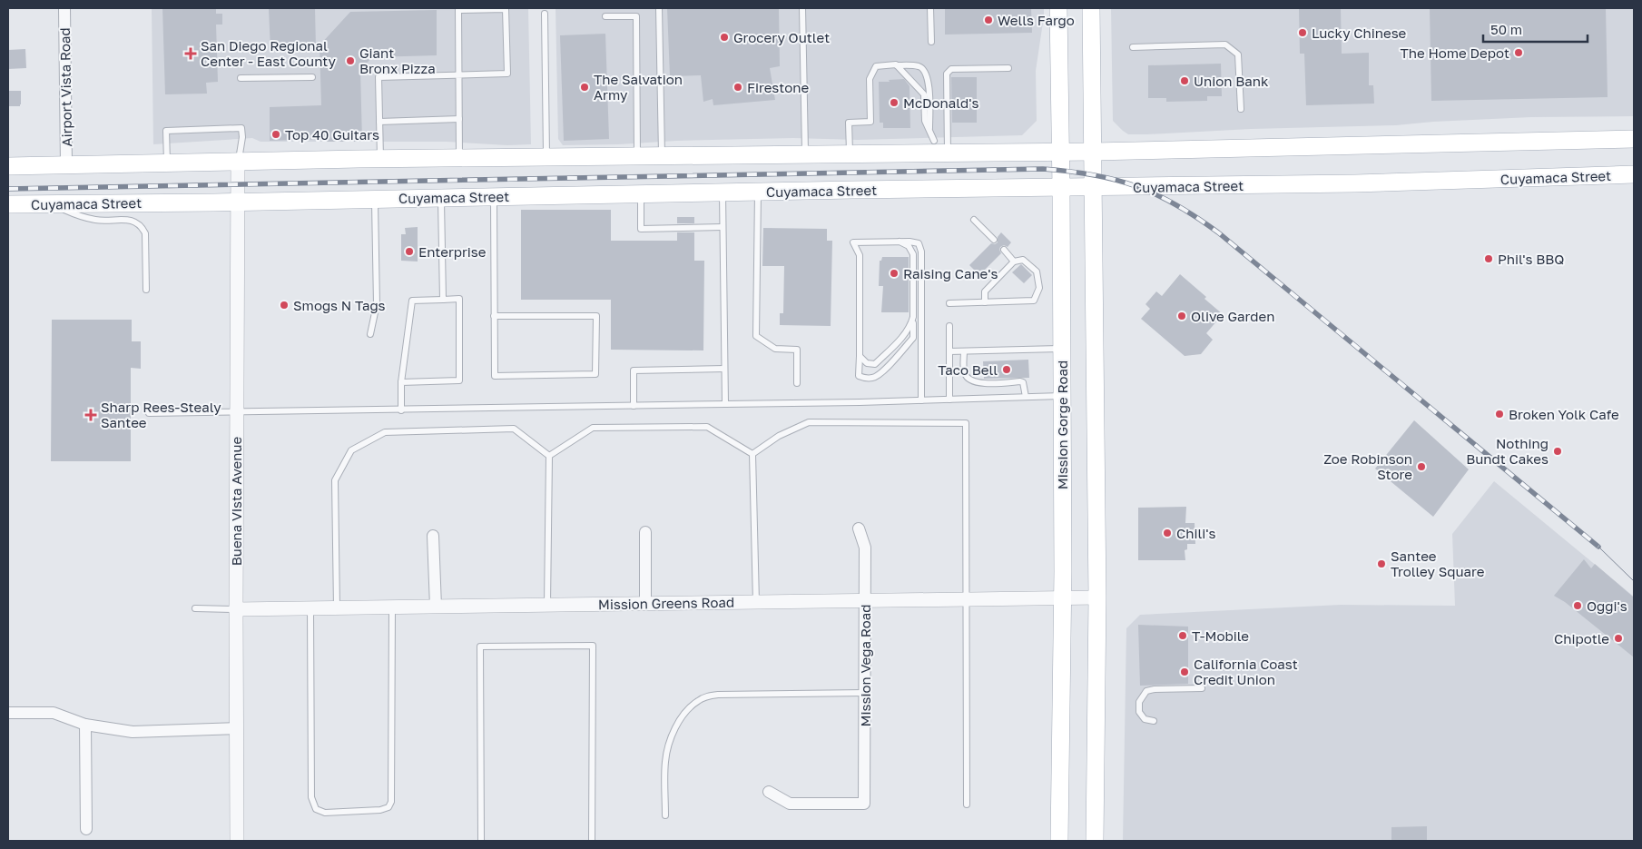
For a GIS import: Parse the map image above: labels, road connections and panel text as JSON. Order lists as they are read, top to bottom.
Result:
{
  "streets": {
    "main road": ["Cuyamaca Street", "Mission Gorge Road"],
    "street": [
      "Airport Vista Road",
      "Buena Vista Avenue",
      "Mission Greens Road",
      "Mission Vega Road"
    ]
  },
  "crossings": [
    ["Cuyamaca Street", "Mission Gorge Road"],
    ["Cuyamaca Street", "Buena Vista Avenue"],
    ["Mission Gorge Road", "Mission Greens Road"],
    ["Buena Vista Avenue", "Mission Greens Road"],
    ["Mission Greens Road", "Mission Vega Road"]
  ],
  "places": {
    "other": [
      "Wells Fargo",
      "Lucky Chinese",
      "Grocery Outlet",
      "The Home Depot",
      "Giant Bronx Pizza",
      "Union Bank",
      "The Salvation Army",
      "Firestone",
      "McDonald's",
      "Top 40 Guitars",
      "Enterprise",
      "Phil's BBQ",
      "Raising Cane's",
      "Smogs N Tags",
      "Olive Garden",
      "Taco Bell",
      "Broken Yolk Cafe",
      "Nothing Bundt Cakes",
      "Zoe Robinson Store",
      "Chili's",
      "Santee Trolley Square",
      "Oggi's",
      "T-Mobile",
      "Chipotle",
      "California Coast Credit Union"
    ],
    "health": ["San Diego Regional Center - East County", "Sharp Rees-Stealy Santee"]
  },
  "scale_bar": "50 m"
}
